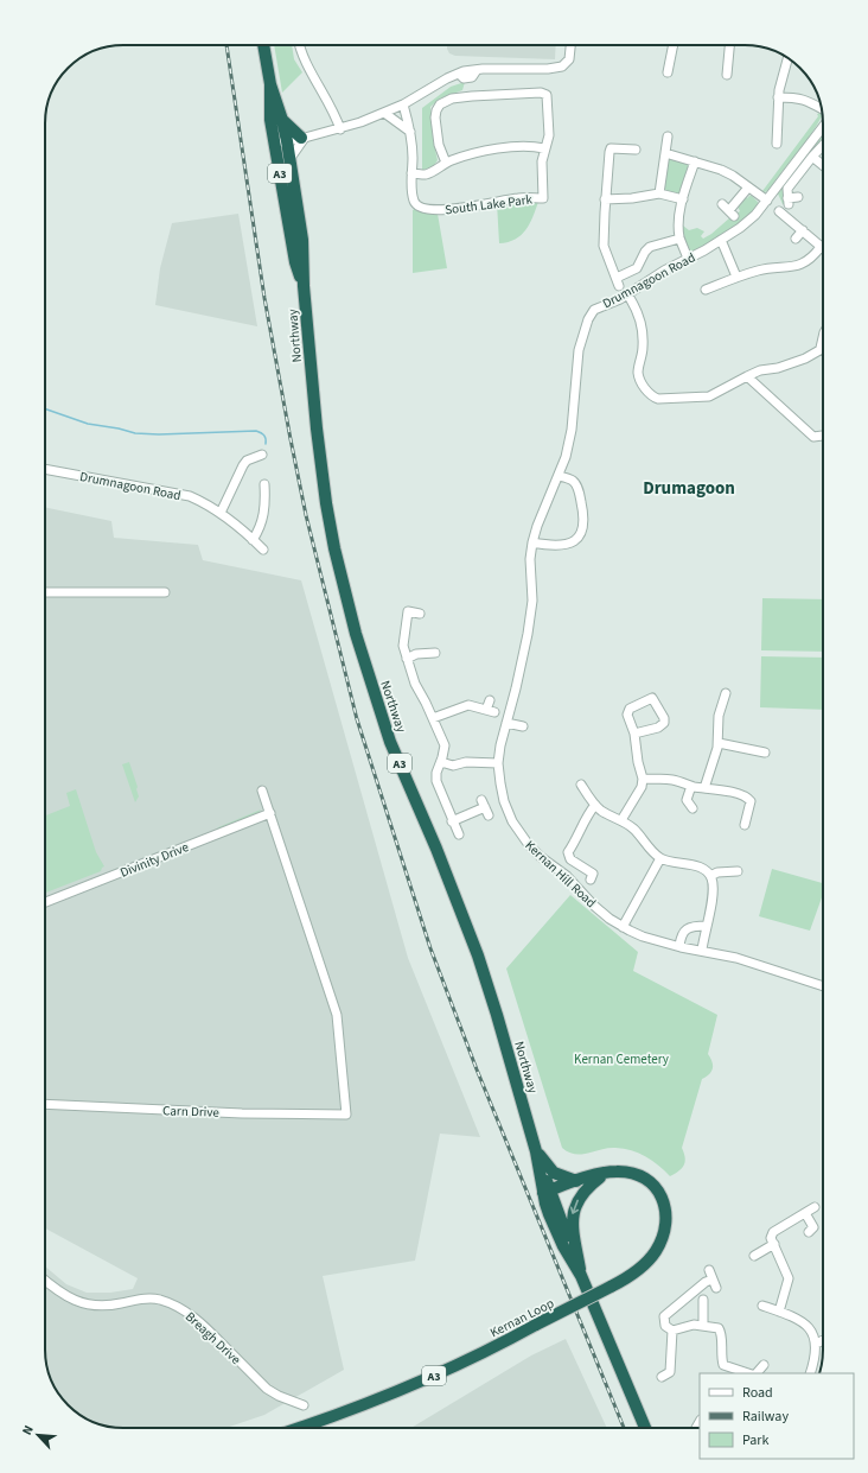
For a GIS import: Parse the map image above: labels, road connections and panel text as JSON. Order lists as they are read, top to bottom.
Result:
{
  "streets": {
    "highway": ["A3", "Northway", "Kernan Loop"],
    "street": [
      "South Lake Park",
      "Drumnagoon Road",
      "Divinity Drive",
      "Kernan Hill Road",
      "Carn Drive",
      "Breagh Drive"
    ]
  },
  "crossings": [
    ["A3", "Northway"],
    ["A3", "Kernan Loop"],
    ["Drumnagoon Road", "Kernan Hill Road"],
    ["Divinity Drive", "Carn Drive"]
  ],
  "districts": ["Drumagoon"],
  "parks": ["Kernan Cemetery"],
  "legend": ["Road", "Railway", "Park"],
  "north": "top left"
}
